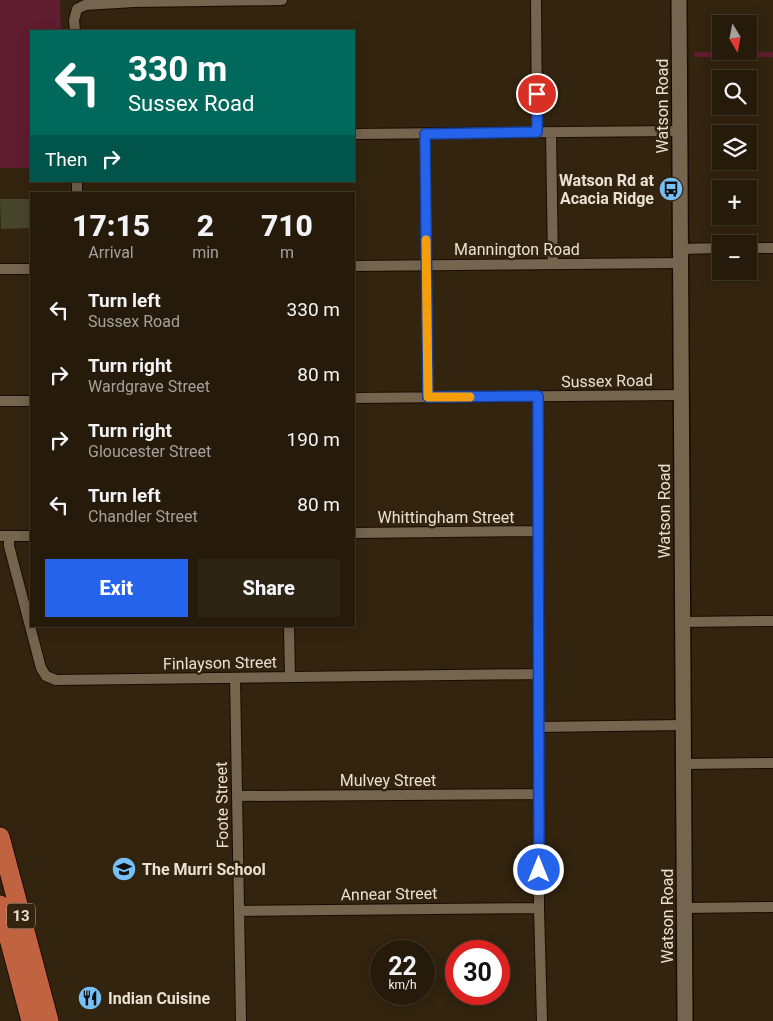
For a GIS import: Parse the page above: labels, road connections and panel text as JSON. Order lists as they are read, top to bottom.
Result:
{
  "streets": {
    "highway": ["13"],
    "street": [
      "Watson Road",
      "Mannington Road",
      "Sussex Road",
      "Whittingham Street",
      "Finlayson Street",
      "Mulvey Street",
      "Foote Street",
      "Annear Street"
    ]
  },
  "crossings": [
    ["Watson Road", "Mannington Road"],
    ["Watson Road", "Sussex Road"],
    ["Finlayson Street", "Foote Street"],
    ["Mulvey Street", "Foote Street"],
    ["Foote Street", "Annear Street"]
  ],
  "places": {
    "bus stop": ["Watson Rd at Acacia Ridge"],
    "school or university": ["The Murri School"],
    "restaurant": ["Indian Cuisine"]
  },
  "north": "bottom",
  "page": {
    "map_buttons": ["+", "−"],
    "turn": ["330 m", "Sussex Road"],
    "then": "Then",
    "eta": [
      "17:15",
      "Arrival",
      "2",
      "min",
      "710",
      "m"
    ],
    "list": [
      {
        "name": "Turn left",
        "note": "Sussex Road",
        "value": "330 m"
      },
      {
        "name": "Turn right",
        "note": "Wardgrave Street",
        "value": "80 m"
      },
      {
        "name": "Turn right",
        "note": "Gloucester Street",
        "value": "190 m"
      },
      {
        "name": "Turn left",
        "note": "Chandler Street",
        "value": "80 m"
      }
    ],
    "buttons": ["Exit", "Share"],
    "speed": "22 km/h",
    "limit": "30"
  }
}
